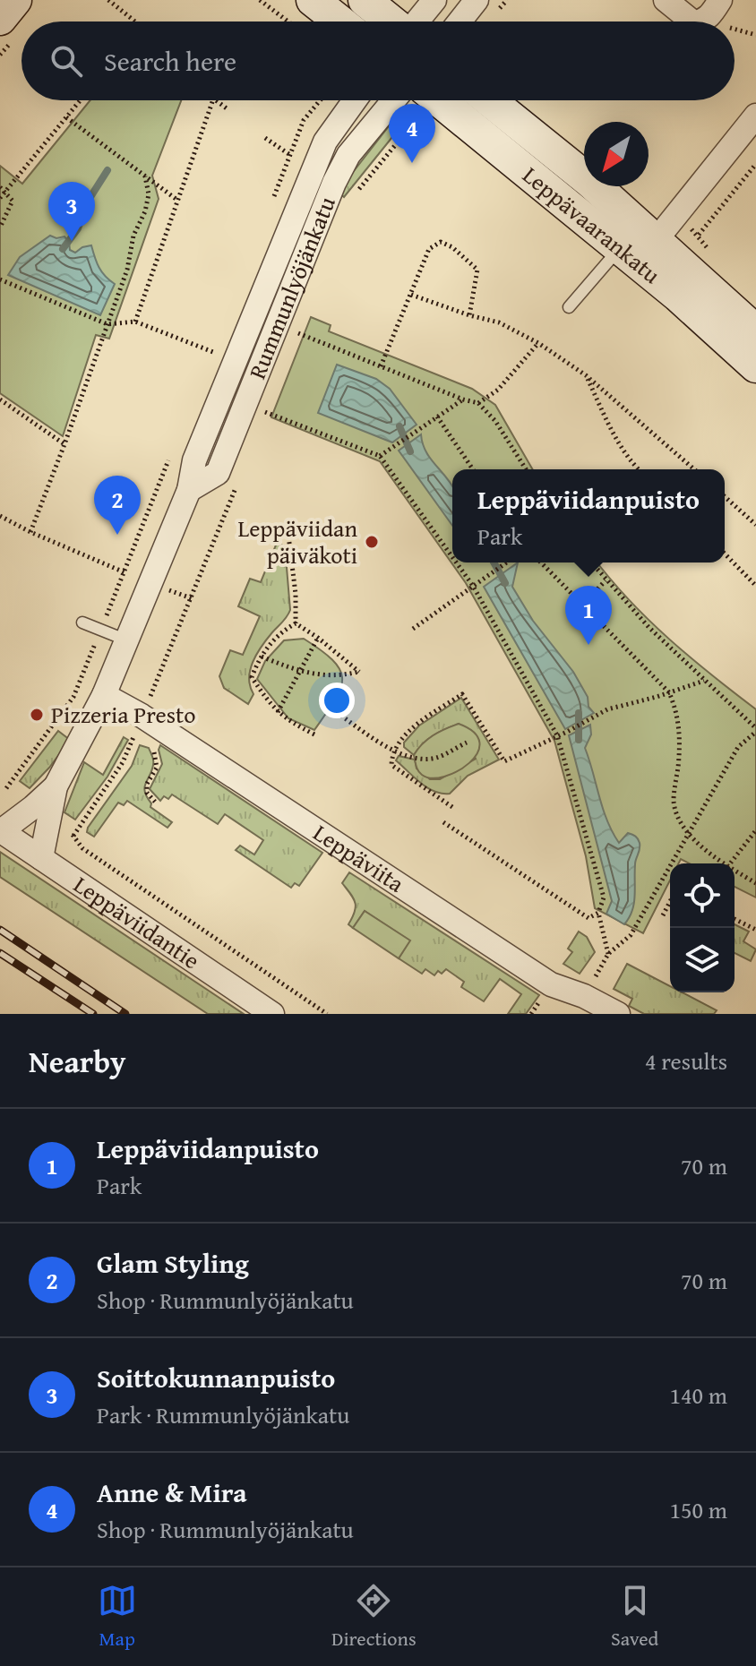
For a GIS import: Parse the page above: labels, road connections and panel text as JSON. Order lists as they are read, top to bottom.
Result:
{
  "streets": {
    "main road": ["Leppävaarankatu"],
    "street": ["Rummunlyöjänkatu", "Leppäviita", "Leppäviidantie"]
  },
  "crossings": [
    ["Rummunlyöjänkatu", "Leppäviita"]
  ],
  "places": ["Leppäviidan päiväkoti", "Pizzeria Presto"],
  "north": "bottom left",
  "page": {
    "search": "Search here",
    "pins": [
      "4",
      "3",
      "2",
      "1"
    ],
    "popup": ["Leppäviidanpuisto", "Park"],
    "heading": ["Nearby", "4 results"],
    "list": [
      {
        "mark": "1",
        "name": "Leppäviidanpuisto",
        "note": "Park",
        "value": "70 m"
      },
      {
        "mark": "2",
        "name": "Glam Styling",
        "note": "Shop · Rummunlyöjänkatu",
        "value": "70 m"
      },
      {
        "mark": "3",
        "name": "Soittokunnanpuisto",
        "note": "Park · Rummunlyöjänkatu",
        "value": "140 m"
      },
      {
        "mark": "4",
        "name": "Anne & Mira",
        "note": "Shop · Rummunlyöjänkatu",
        "value": "150 m"
      }
    ],
    "nav": ["Map", "Directions", "Saved"]
  }
}
